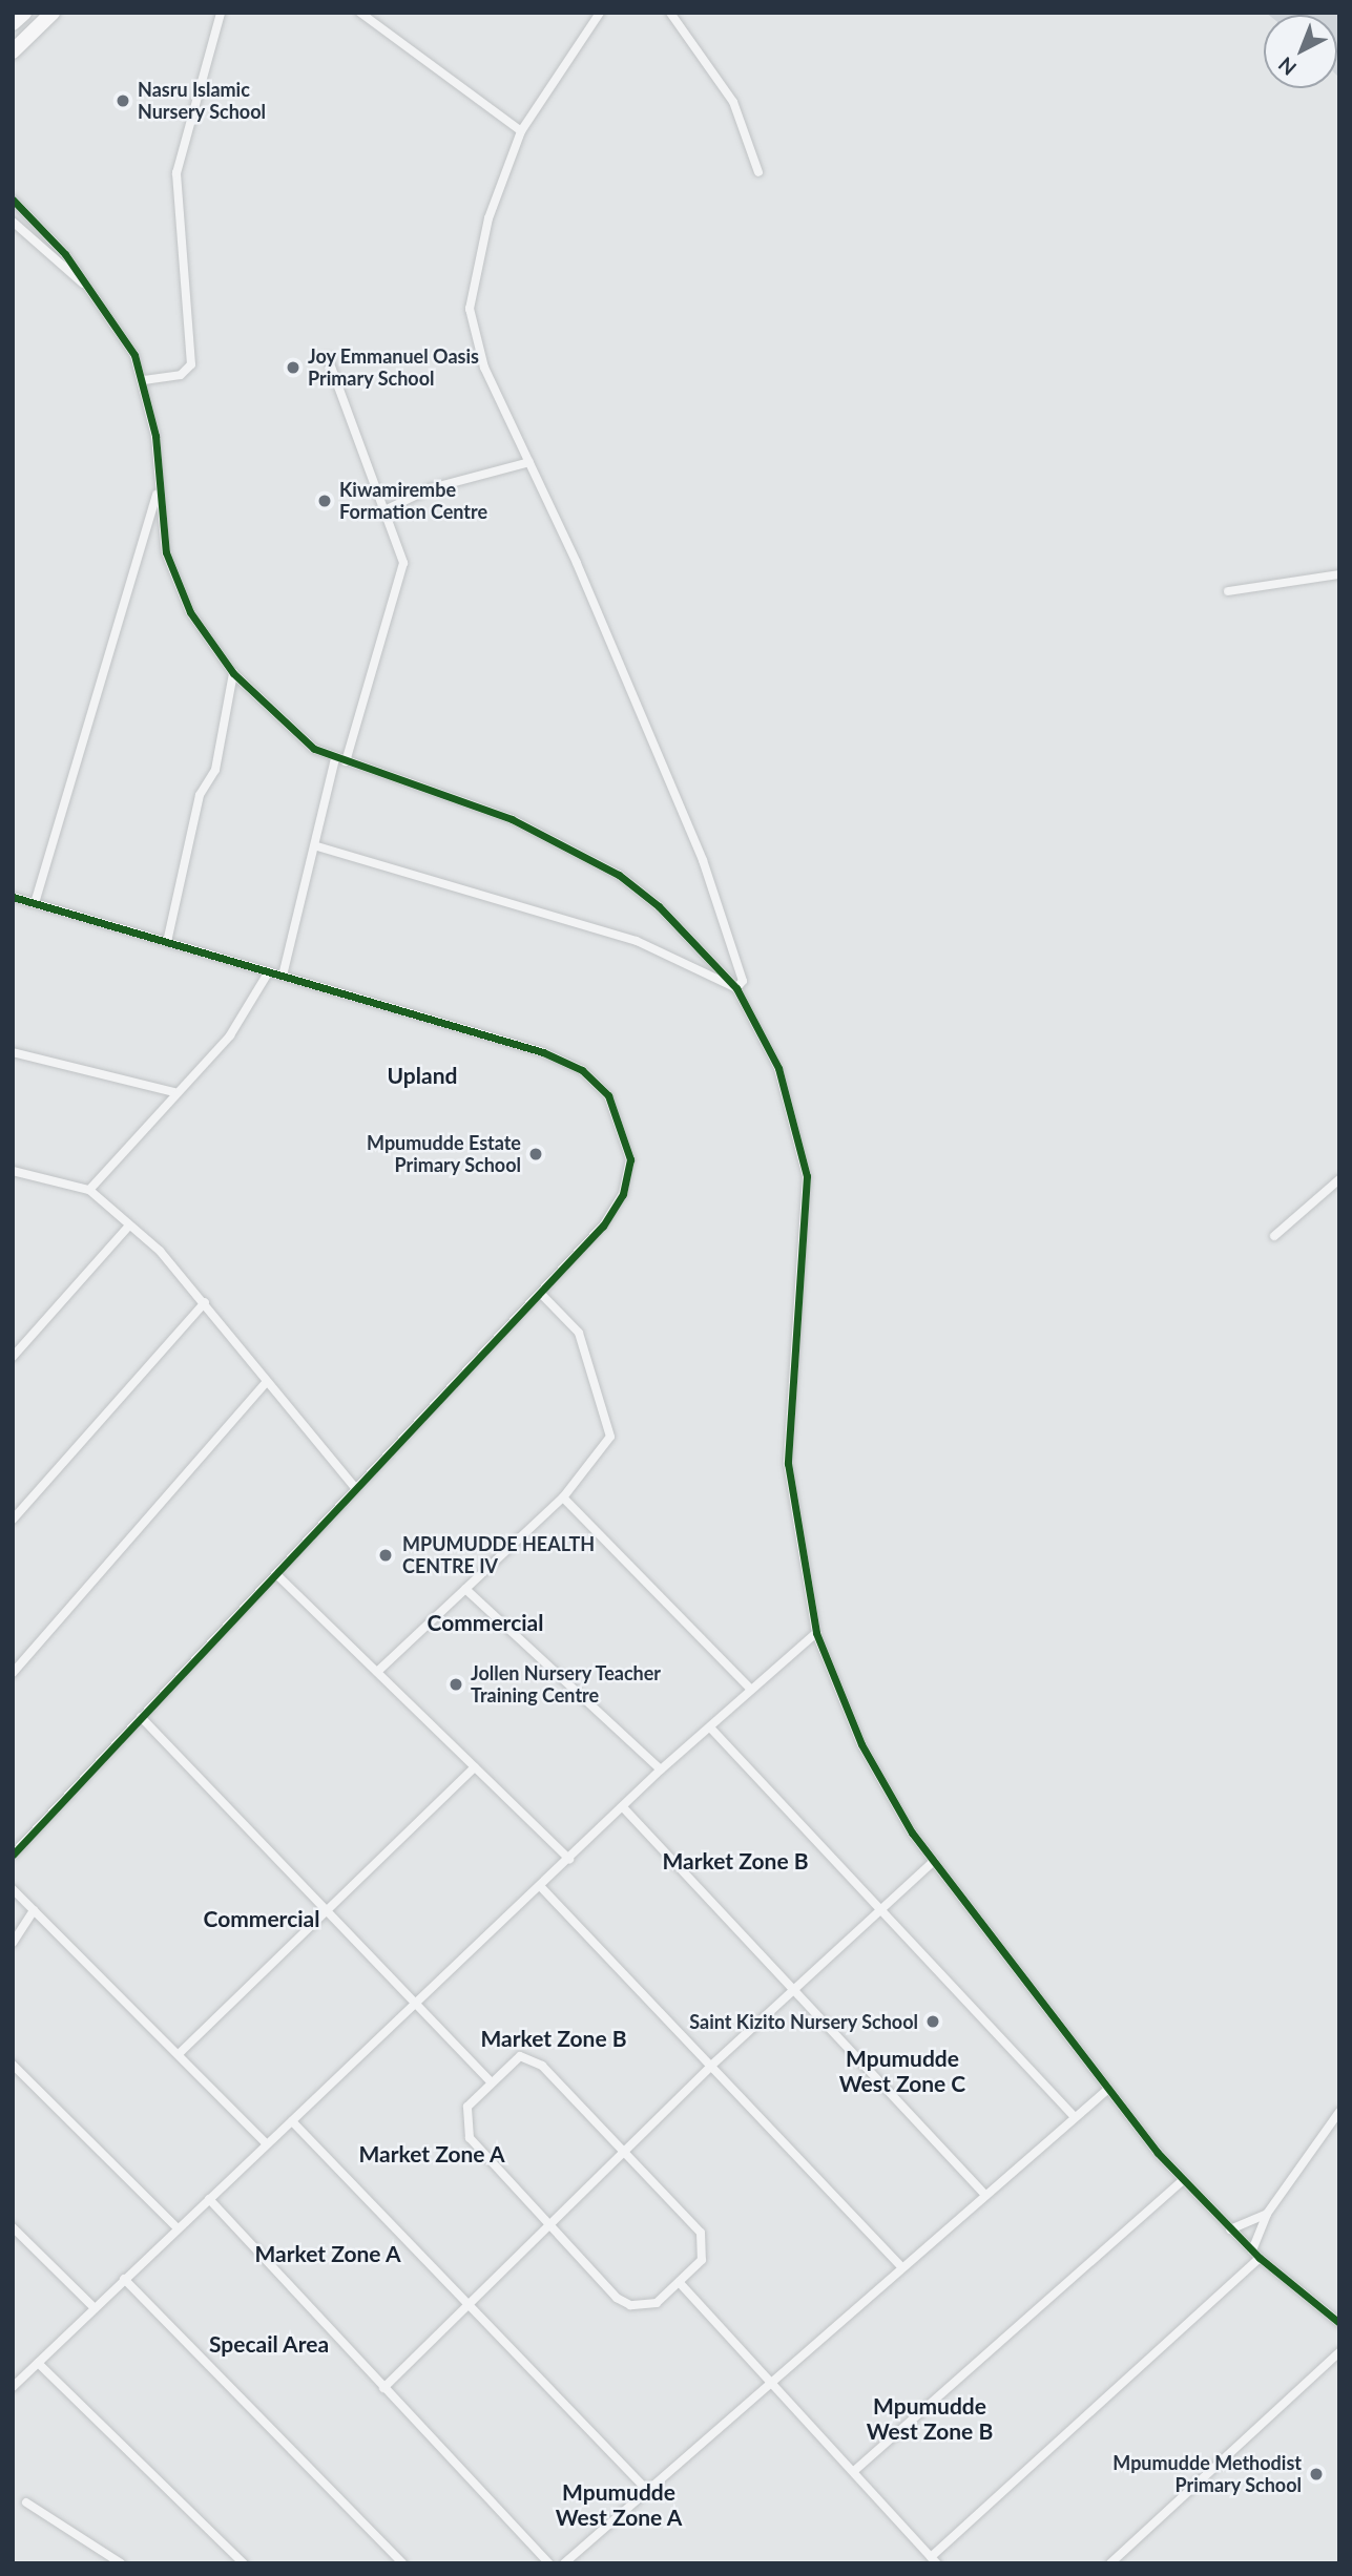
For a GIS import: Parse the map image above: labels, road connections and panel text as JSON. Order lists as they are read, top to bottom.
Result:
{
  "districts": [
    "Upland",
    "Commercial",
    "Market Zone B",
    "Commercial",
    "Market Zone B",
    "Mpumudde West Zone C",
    "Market Zone A",
    "Market Zone A",
    "Specail Area",
    "Mpumudde West Zone B",
    "Mpumudde West Zone A"
  ],
  "places": [
    "Nasru Islamic Nursery School",
    "Joy Emmanuel Oasis Primary School",
    "Kiwamirembe Formation Centre",
    "Mpumudde Estate Primary School",
    "MPUMUDDE HEALTH CENTRE IV",
    "Jollen Nursery Teacher Training Centre",
    "Saint Kizito Nursery School",
    "Mpumudde Methodist Primary School"
  ],
  "north": "bottom left"
}
